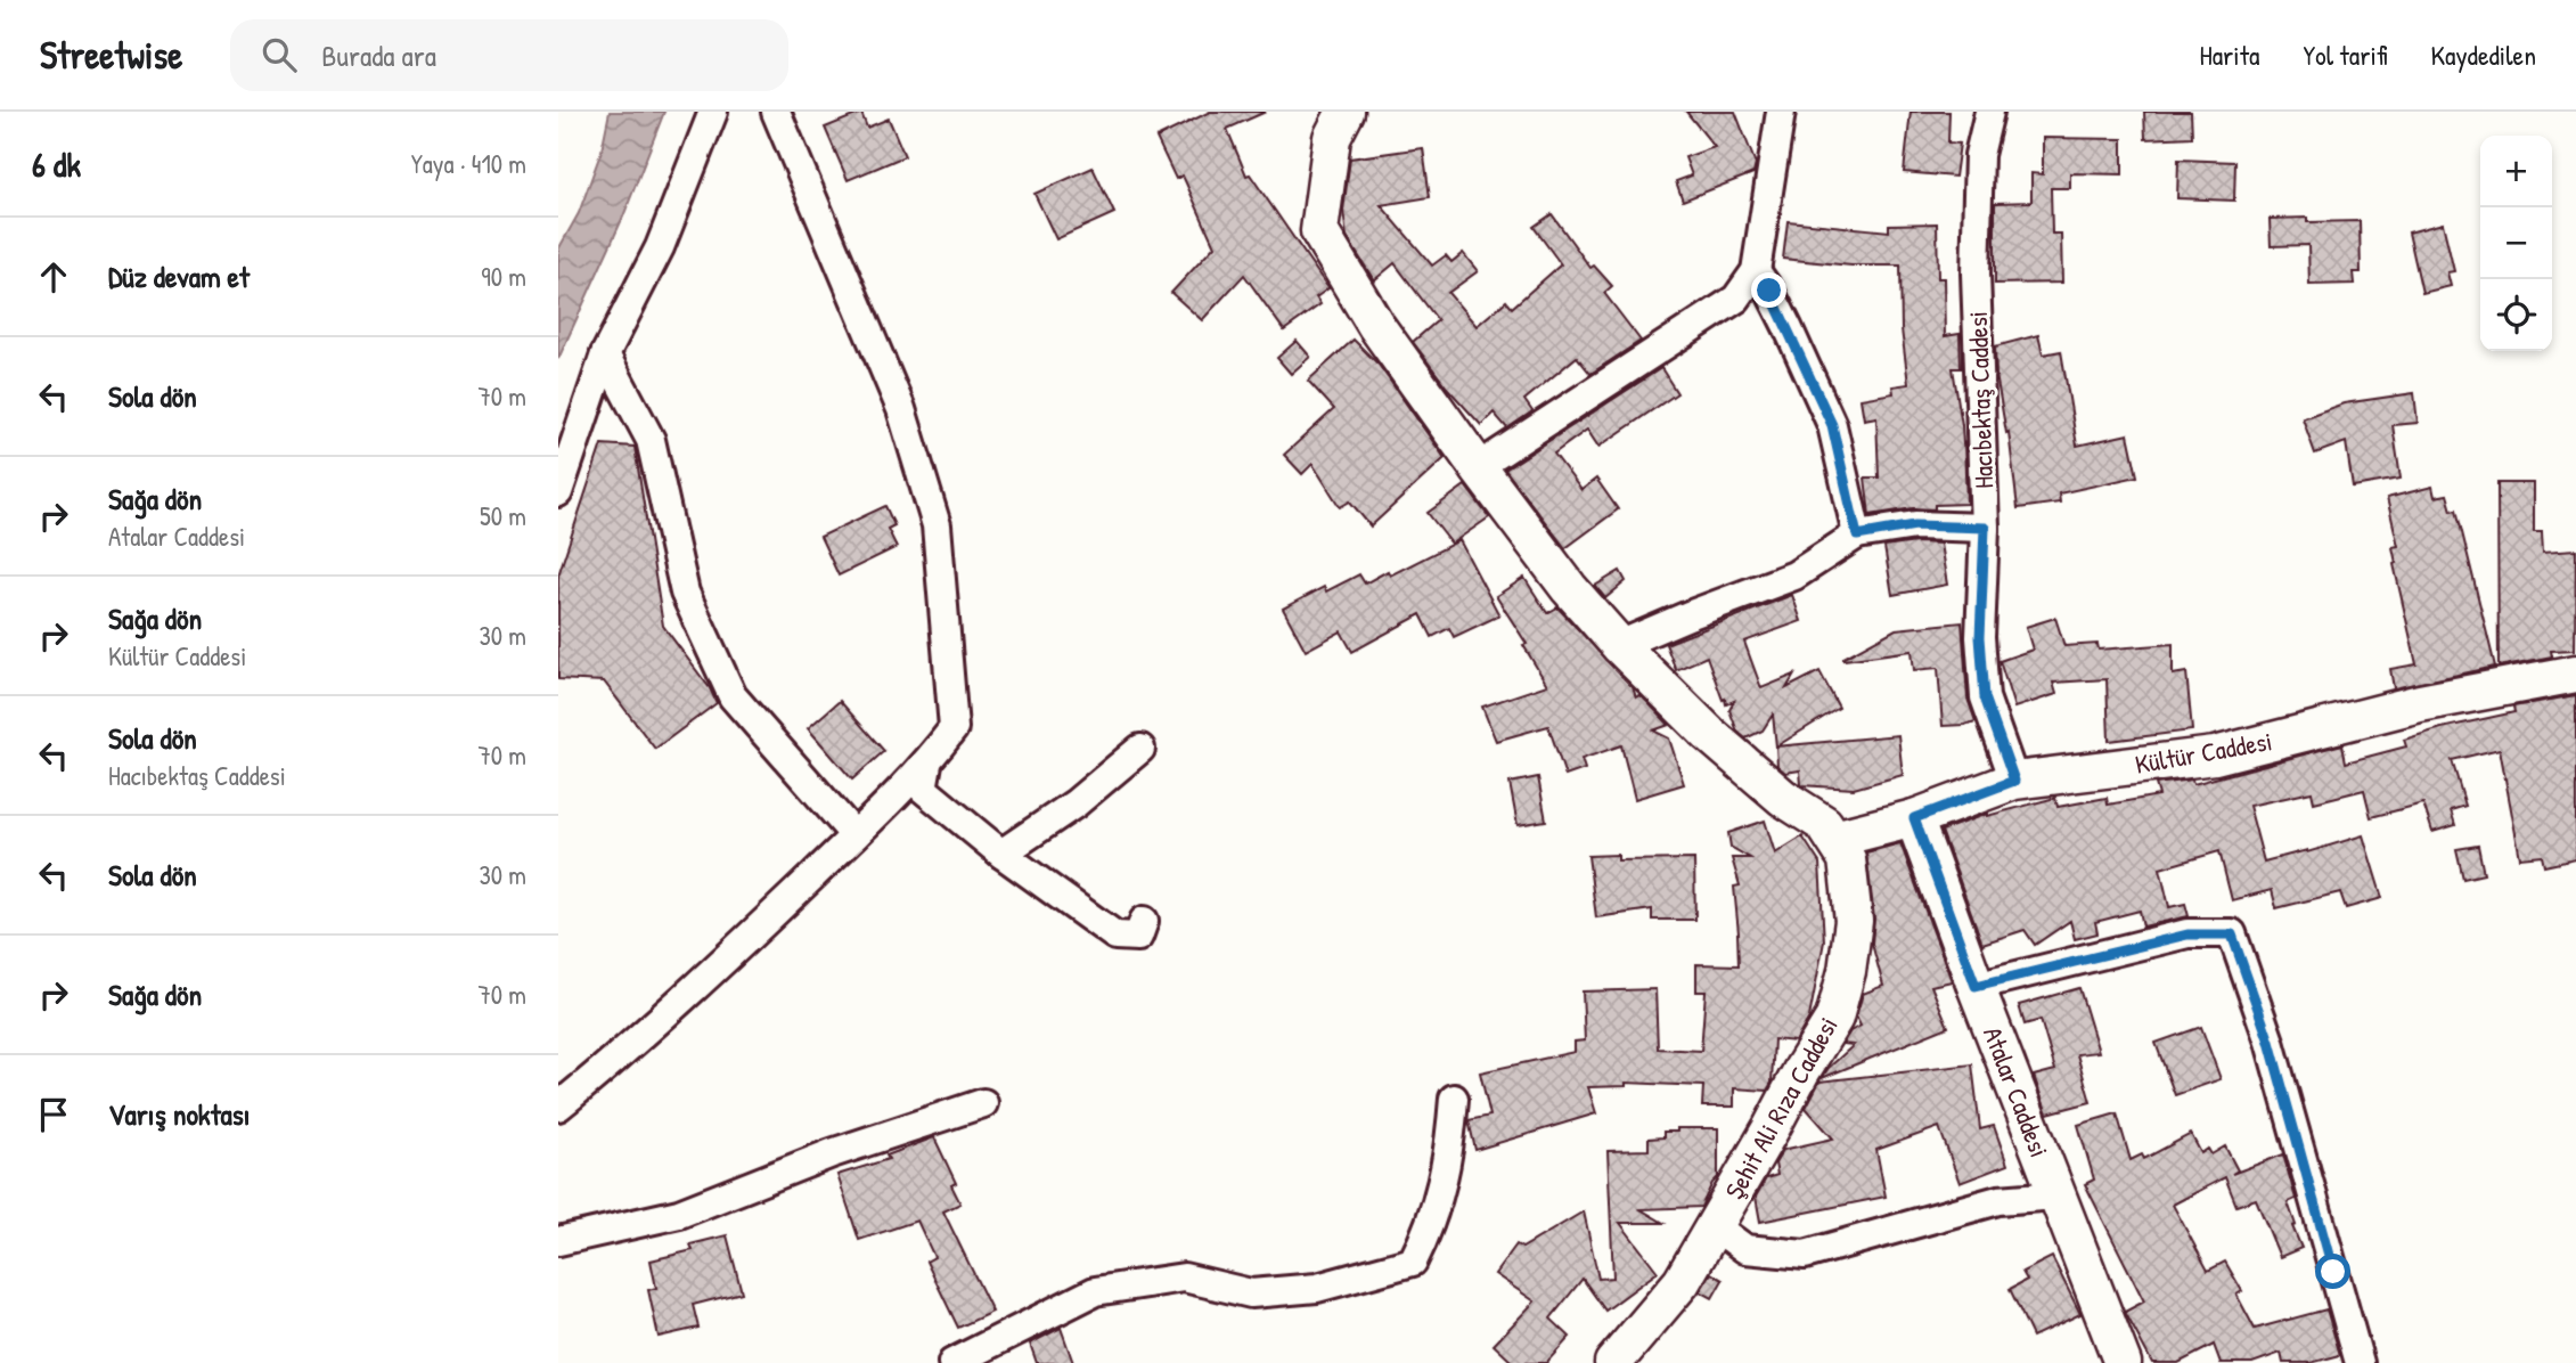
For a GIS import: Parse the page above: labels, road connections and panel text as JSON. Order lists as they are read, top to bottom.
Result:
{
  "streets": {
    "street": [
      "Hacıbektaş Caddesi",
      "Kültür Caddesi",
      "Atalar Caddesi",
      "Şehit Ali Rıza Caddesi"
    ]
  },
  "crossings": [
    ["Hacıbektaş Caddesi", "Kültür Caddesi"],
    ["Kültür Caddesi", "Atalar Caddesi"],
    ["Kültür Caddesi", "Şehit Ali Rıza Caddesi"]
  ],
  "page": {
    "header": "Streetwise",
    "search": "Burada ara",
    "nav": ["Harita", "Yol tarifi", "Kaydedilen"],
    "heading": ["6 dk", "Yaya · 410 m"],
    "map_buttons": ["+", "−"],
    "list": [
      ["Düz devam et", "90 m"],
      ["Sola dön", "70 m"],
      ["Sağa dön", "Atalar Caddesi", "50 m"],
      ["Sağa dön", "Kültür Caddesi", "30 m"],
      ["Sola dön", "Hacıbektaş Caddesi", "70 m"],
      ["Sola dön", "30 m"],
      ["Sağa dön", "70 m"],
      "Varış noktası"
    ]
  }
}
